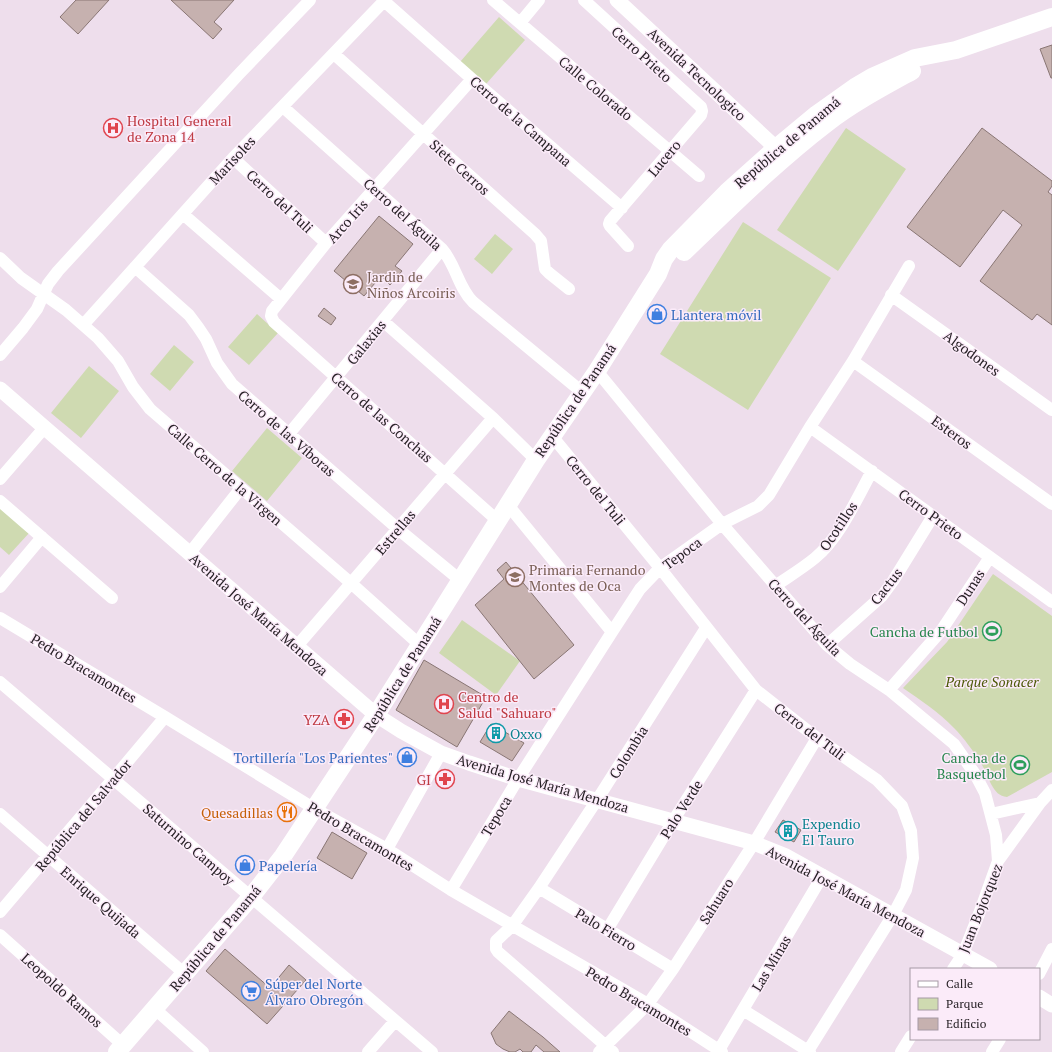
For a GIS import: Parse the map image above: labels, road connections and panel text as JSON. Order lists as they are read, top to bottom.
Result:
{
  "streets": {
    "main road": ["República de Panamá"],
    "street": [
      "Cerro Prieto",
      "Avenida Tecnologico",
      "Calle Colorado",
      "Cerro de la Campana",
      "Lucero",
      "Marisoles",
      "Siete Cerros",
      "Cerro del Tuli",
      "Cerro del Águila",
      "Arco Iris",
      "Galaxias",
      "Algodones",
      "Cerro de las Conchas",
      "Esteros",
      "Cerro de las Víboras",
      "Calle Cerro de la Virgen",
      "Ocotillos",
      "Estrellas",
      "Tepoca",
      "Cactus",
      "Dunas",
      "Avenida José María Mendoza",
      "Pedro Bracamontes",
      "Colombia",
      "Palo Verde",
      "República del Salvador",
      "Saturnino Campoy",
      "Sahuaro",
      "Enrique Quijada",
      "Juan Bojorquez",
      "Palo Fierro",
      "Las Minas",
      "Leopoldo Ramos"
    ]
  },
  "crossings": [
    ["Cerro Prieto", "Lucero"],
    ["Cerro Prieto", "Ocotillos"],
    ["Cerro Prieto", "Tepoca"],
    ["Cerro Prieto", "Cactus"],
    ["Cerro Prieto", "Dunas"],
    ["Avenida Tecnologico", "República de Panamá"],
    ["Calle Colorado", "Lucero"],
    ["Cerro de la Campana", "Lucero"],
    ["Cerro de la Campana", "Marisoles"],
    ["Cerro de la Campana", "Arco Iris"],
    ["República de Panamá", "Cerro del Tuli"],
    ["República de Panamá", "Cerro del Águila"],
    ["República de Panamá", "Cerro de las Conchas"],
    ["República de Panamá", "Cerro de las Víboras"],
    ["República de Panamá", "Calle Cerro de la Virgen"],
    ["República de Panamá", "Avenida José María Mendoza"],
    ["República de Panamá", "Pedro Bracamontes"],
    ["República de Panamá", "Saturnino Campoy"],
    ["República de Panamá", "Enrique Quijada"],
    ["República de Panamá", "Leopoldo Ramos"],
    ["Marisoles", "Siete Cerros"],
    ["Marisoles", "Cerro del Tuli"],
    ["Marisoles", "Cerro del Águila"],
    ["Marisoles", "Cerro de las Víboras"],
    ["Marisoles", "Calle Cerro de la Virgen"],
    ["Siete Cerros", "Arco Iris"],
    ["Cerro del Tuli", "Arco Iris"],
    ["Cerro del Tuli", "Tepoca"],
    ["Cerro del Tuli", "Avenida José María Mendoza"],
    ["Cerro del Tuli", "Colombia"],
    ["Cerro del Tuli", "Palo Verde"],
    ["Cerro del Tuli", "Sahuaro"],
    ["Cerro del Águila", "Arco Iris"],
    ["Cerro del Águila", "Galaxias"],
    ["Cerro del Águila", "Ocotillos"],
    ["Cerro del Águila", "Tepoca"],
    ["Cerro del Águila", "Cactus"],
    ["Cerro del Águila", "Dunas"],
    ["Cerro del Águila", "Juan Bojorquez"],
    ["Arco Iris", "Cerro de las Conchas"],
    ["Galaxias", "Cerro de las Conchas"],
    ["Galaxias", "Cerro de las Víboras"],
    ["Algodones", "Tepoca"],
    ["Cerro de las Conchas", "Estrellas"],
    ["Esteros", "Tepoca"],
    ["Cerro de las Víboras", "Estrellas"],
    ["Calle Cerro de la Virgen", "Estrellas"],
    ["Estrellas", "Avenida José María Mendoza"],
    ["Tepoca", "Avenida José María Mendoza"],
    ["Tepoca", "Pedro Bracamontes"],
    ["Avenida José María Mendoza", "Colombia"],
    ["Avenida José María Mendoza", "Palo Verde"],
    ["Avenida José María Mendoza", "Sahuaro"],
    ["Avenida José María Mendoza", "Juan Bojorquez"],
    ["Avenida José María Mendoza", "Las Minas"],
    ["Pedro Bracamontes", "Colombia"],
    ["Pedro Bracamontes", "República del Salvador"],
    ["Pedro Bracamontes", "Sahuaro"],
    ["Pedro Bracamontes", "Las Minas"],
    ["Colombia", "Sahuaro"],
    ["Colombia", "Palo Fierro"],
    ["Palo Verde", "Palo Fierro"],
    ["República del Salvador", "Saturnino Campoy"],
    ["República del Salvador", "Enrique Quijada"],
    ["Sahuaro", "Palo Fierro"]
  ],
  "parks": ["Parque Sonacer"],
  "places": {
    "hospital": ["Hospital General de Zona 14", "Centro de Salud \"Sahuaro\""],
    "school or university": ["Jardin de Niños Arcoiris", "Primaria Fernando Montes de Oca"],
    "shop": ["Llantera móvil", "Tortillería \"Los Parientes\"", "Papelería"],
    "sports": ["Cancha de Futbol", "Cancha de Basquetbol"],
    "pharmacy": ["YZA", "GI"],
    "building": ["Oxxo", "Expendio El Tauro"],
    "restaurant": ["Quesadillas"],
    "supermarket": ["Súper del Norte Álvaro Obregón"]
  },
  "legend": ["Calle", "Parque", "Edificio"]
}
